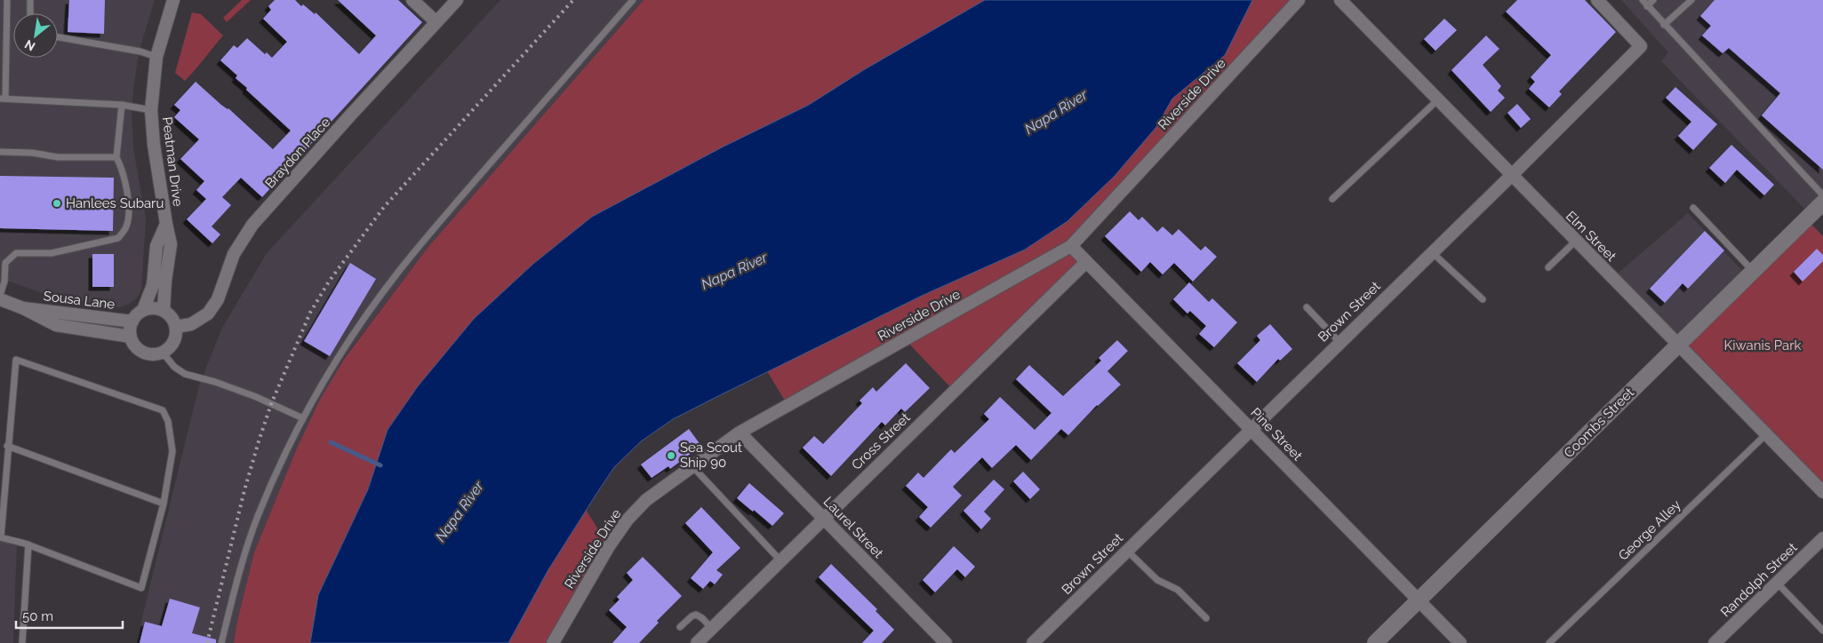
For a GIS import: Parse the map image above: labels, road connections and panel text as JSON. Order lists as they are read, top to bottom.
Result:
{
  "streets": {
    "street": [
      "Riverside Drive",
      "Braydon Place",
      "Peatman Drive",
      "Elm Street",
      "Sousa Lane",
      "Brown Street",
      "Coombs Street",
      "Pine Street",
      "Cross Street",
      "Laurel Street",
      "Randolph Street"
    ],
    "lane": ["George Alley"]
  },
  "crossings": [
    ["Riverside Drive", "Pine Street"],
    ["Riverside Drive", "Laurel Street"],
    ["Braydon Place", "Peatman Drive"],
    ["Braydon Place", "Sousa Lane"],
    ["Peatman Drive", "Sousa Lane"],
    ["Elm Street", "Brown Street"],
    ["Elm Street", "Coombs Street"],
    ["Elm Street", "George Alley"],
    ["Brown Street", "Pine Street"],
    ["Coombs Street", "Pine Street"],
    ["Pine Street", "Cross Street"],
    ["Cross Street", "Laurel Street"]
  ],
  "water": ["Napa River"],
  "parks": ["Kiwanis Park"],
  "places": ["Hanlees Subaru", "Sea Scout Ship 90"],
  "scale_bar": "50 m",
  "north": "bottom left"
}
